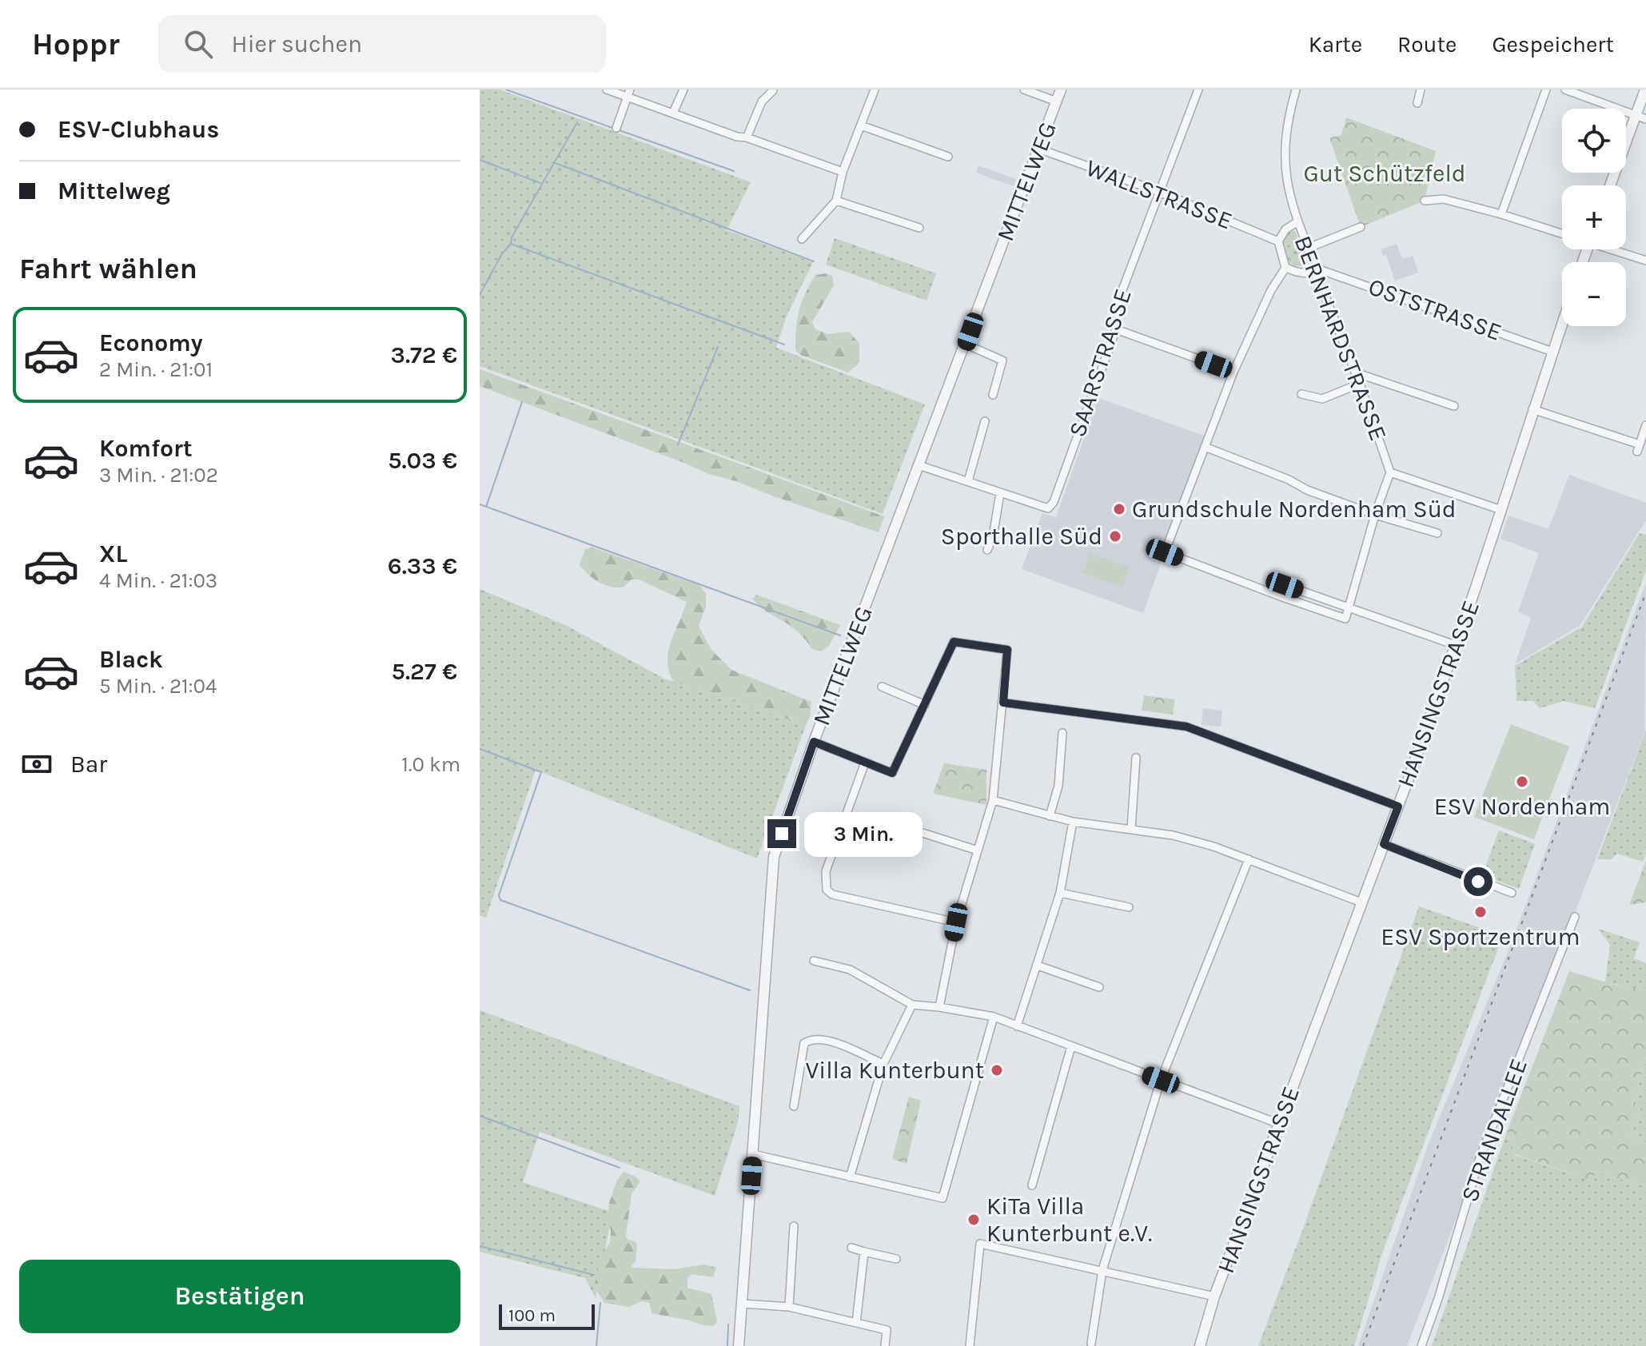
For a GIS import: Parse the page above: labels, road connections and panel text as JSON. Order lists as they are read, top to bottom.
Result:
{
  "streets": {
    "street": [
      "MITTELWEG",
      "WALLSTRASSE",
      "OSTSTRASSE",
      "BERNHARDSTRASSE",
      "SAARSTRASSE",
      "HANSINGSTRASSE",
      "STRANDALLEE"
    ]
  },
  "crossings": [
    ["MITTELWEG", "WALLSTRASSE"],
    ["MITTELWEG", "SAARSTRASSE"],
    ["WALLSTRASSE", "SAARSTRASSE"],
    ["OSTSTRASSE", "BERNHARDSTRASSE"],
    ["OSTSTRASSE", "HANSINGSTRASSE"],
    ["BERNHARDSTRASSE", "HANSINGSTRASSE"]
  ],
  "parks": ["Gut Schützfeld"],
  "places": [
    "Grundschule Nordenham Süd",
    "Sporthalle Süd",
    "ESV Nordenham",
    "ESV Sportzentrum",
    "Villa Kunterbunt",
    "KiTa Villa Kunterbunt e.V."
  ],
  "scale_bar": "100 m",
  "page": {
    "header": "Hoppr",
    "search": "Hier suchen",
    "nav": ["Karte", "Route", "Gespeichert"],
    "banner": ["ESV-Clubhaus", "Mittelweg"],
    "map_buttons": ["+", "−"],
    "heading": "Fahrt wählen",
    "list": [
      {
        "name": "Economy",
        "note": "2 Min. · 21:01",
        "value": "3.72 €"
      },
      {
        "name": "Komfort",
        "note": "3 Min. · 21:02",
        "value": "5.03 €"
      },
      {
        "name": "XL",
        "note": "4 Min. · 21:03",
        "value": "6.33 €"
      },
      {
        "name": "Black",
        "note": "5 Min. · 21:04",
        "value": "5.27 €"
      }
    ],
    "pay": ["Bar", "1.0 km"],
    "bubble": "3 Min.",
    "buttons": "Bestätigen",
    "scale": "100 m"
  }
}
